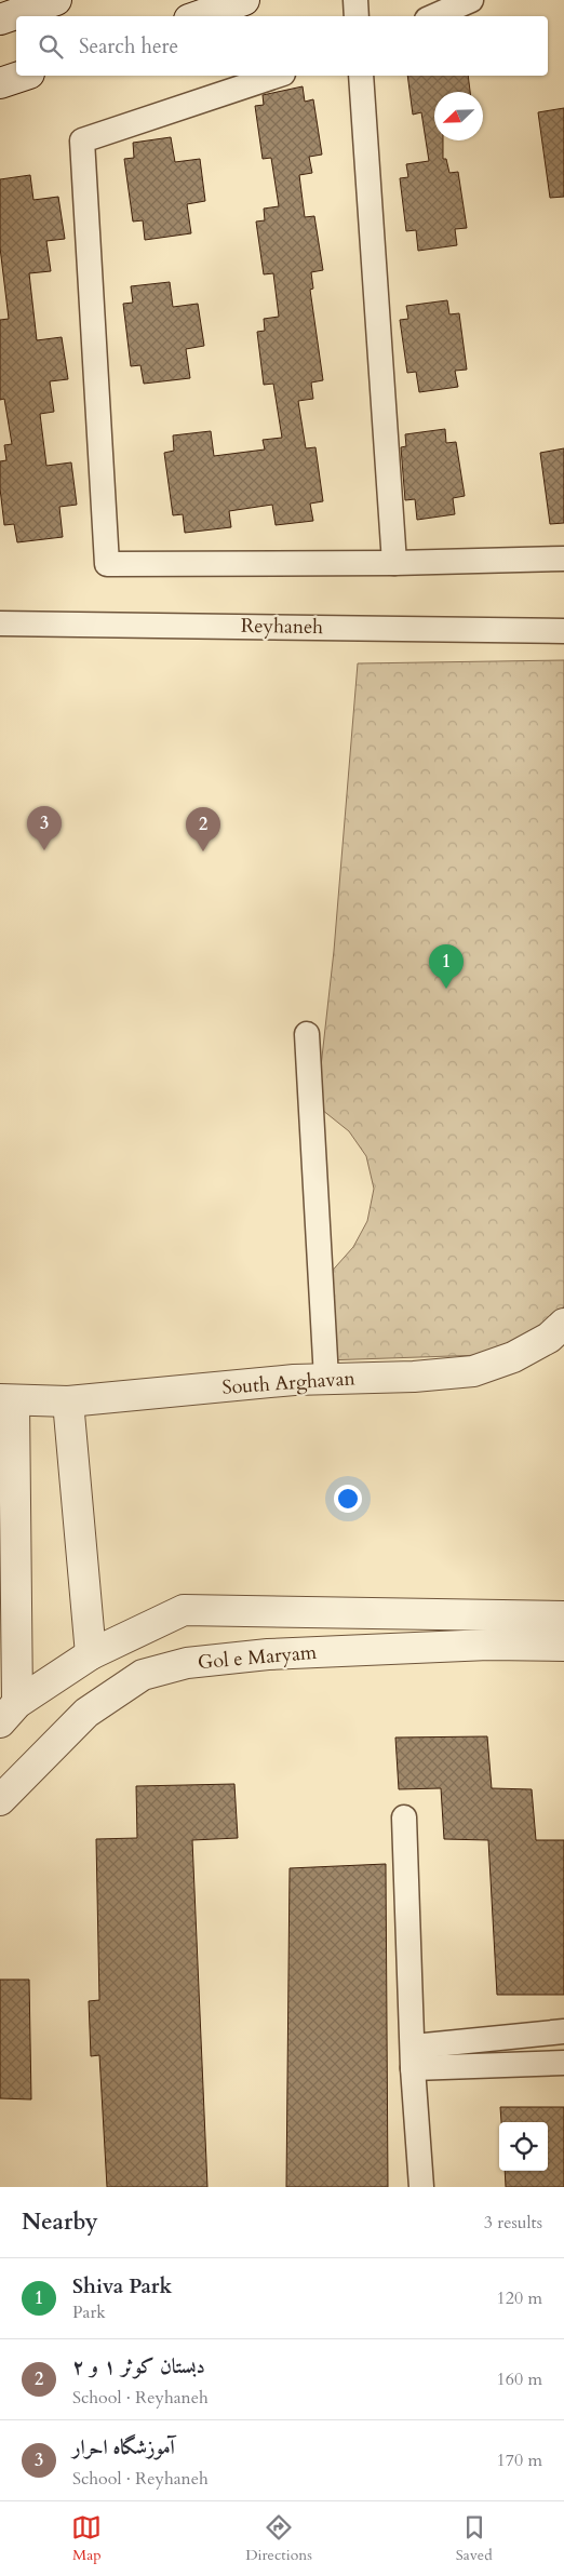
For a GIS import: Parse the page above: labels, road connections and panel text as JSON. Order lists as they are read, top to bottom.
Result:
{
  "streets": {
    "street": ["Reyhaneh", "South Arghavan", "Gol e Maryam"]
  },
  "north": "bottom left",
  "page": {
    "search": "Search here",
    "pins": ["3", "2", "1"],
    "heading": ["Nearby", "3 results"],
    "list": [
      {
        "mark": "1",
        "name": "Shiva Park",
        "note": "Park",
        "value": "120 m"
      },
      {
        "mark": "2",
        "name": "دبستان کوثر ۱ و ۲",
        "note": "School · Reyhaneh",
        "value": "160 m"
      },
      {
        "mark": "3",
        "name": "آموزشگاه احرار",
        "note": "School · Reyhaneh",
        "value": "170 m"
      }
    ],
    "nav": ["Map", "Directions", "Saved"]
  }
}
